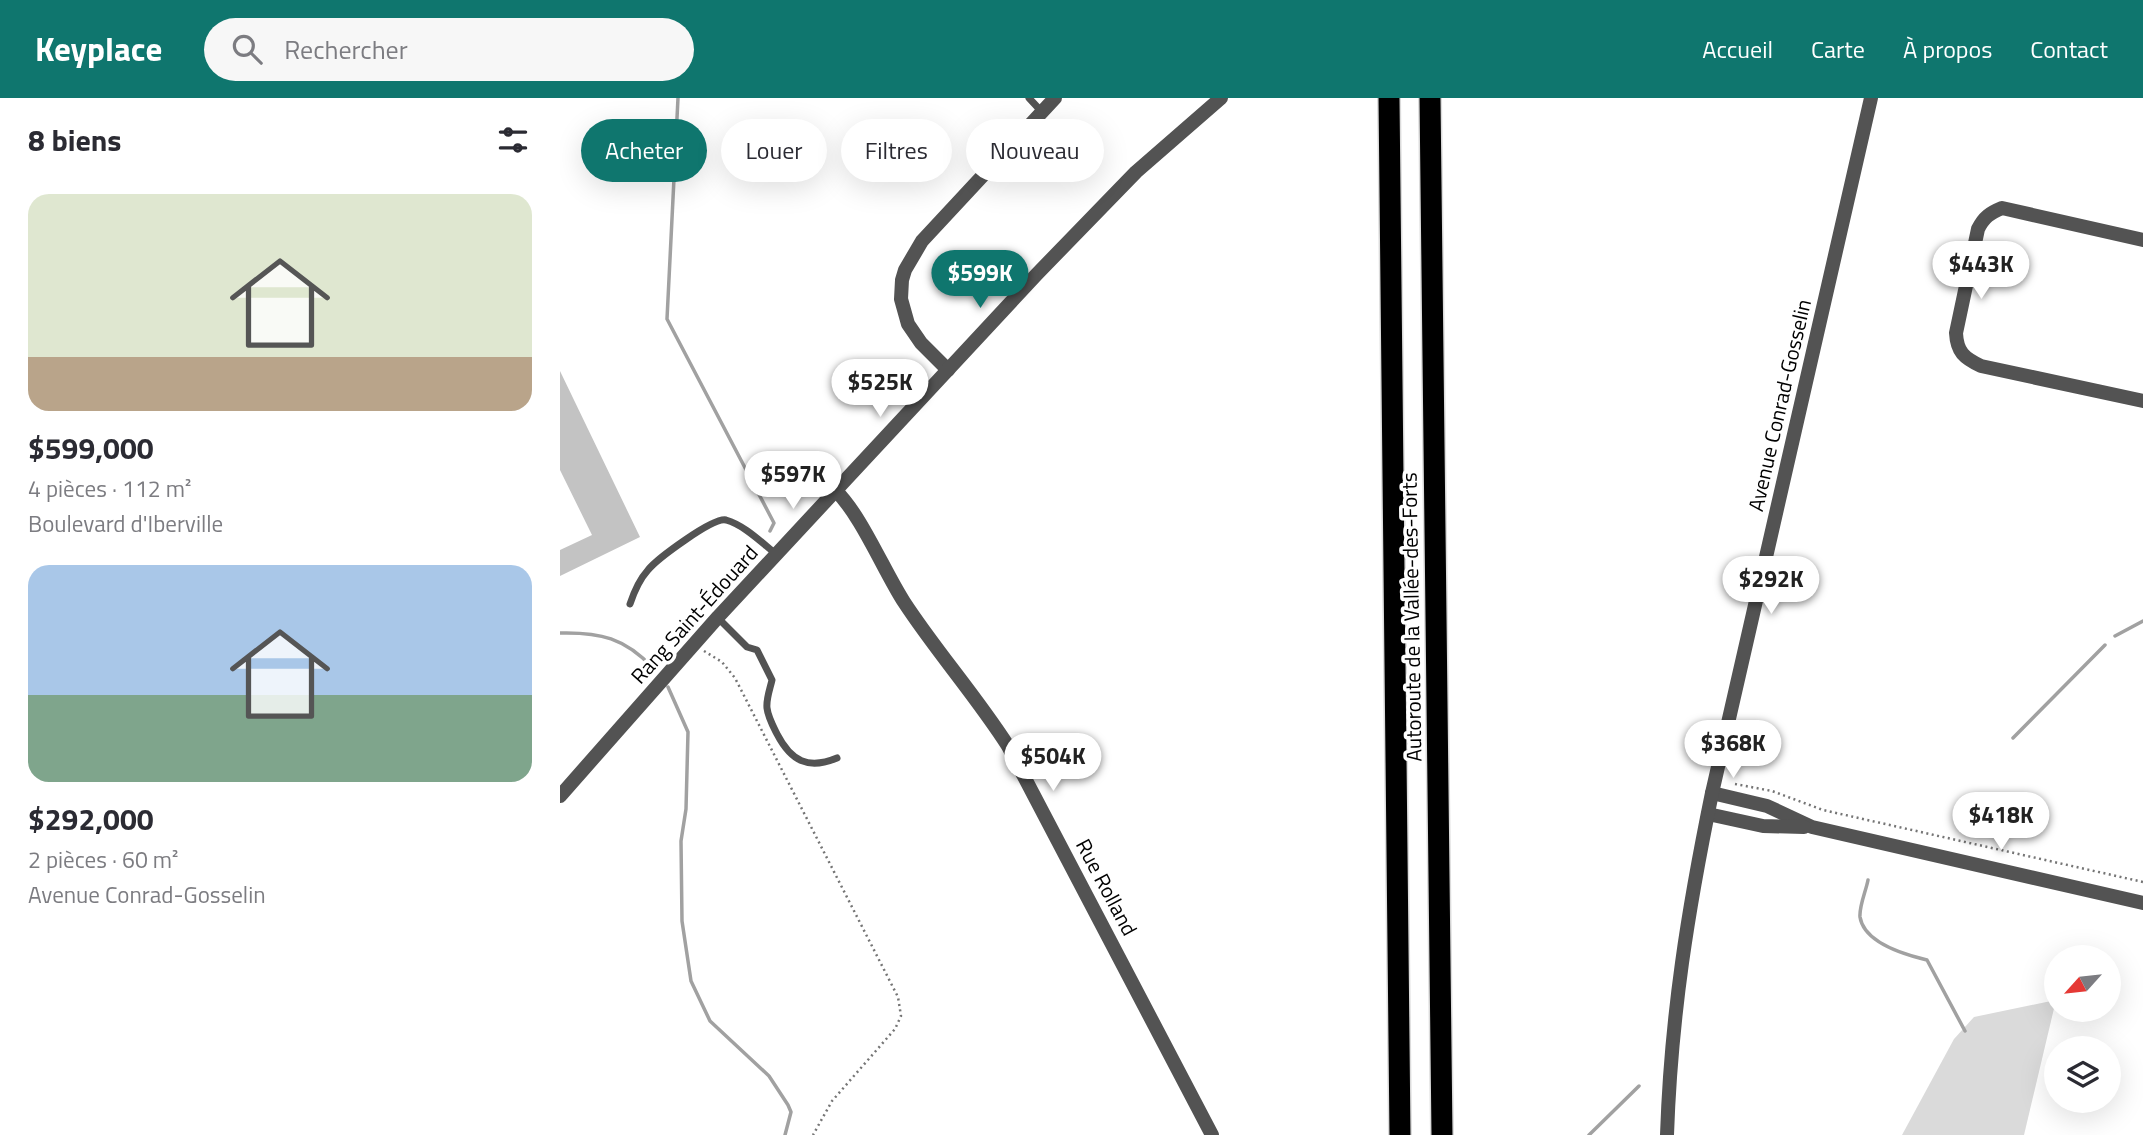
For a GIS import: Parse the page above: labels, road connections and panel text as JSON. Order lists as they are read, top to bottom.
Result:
{
  "streets": {
    "highway": ["Autoroute de la Vallée-des-Forts"],
    "street": ["Avenue Conrad-Gosselin", "Rang Saint-Édouard", "Rue Rolland"]
  },
  "crossings": [
    ["Rang Saint-Édouard", "Rue Rolland"]
  ],
  "north": "bottom left",
  "page": {
    "header": "Keyplace",
    "search": "Rechercher",
    "nav": [
      "Accueil",
      "Carte",
      "À propos",
      "Contact"
    ],
    "heading": "8 biens",
    "chip": [
      "Acheter",
      "Louer",
      "Filtres",
      "Nouveau"
    ],
    "list": [
      {
        "name": "$599,000",
        "note": "4 pièces · 112 m² · Boulevard d'Iberville"
      },
      {
        "name": "$292,000",
        "note": "2 pièces · 60 m² · Avenue Conrad-Gosselin"
      }
    ],
    "price": [
      "$443K",
      "$599K",
      "$525K",
      "$597K",
      "$292K",
      "$368K",
      "$504K",
      "$418K"
    ]
  }
}
